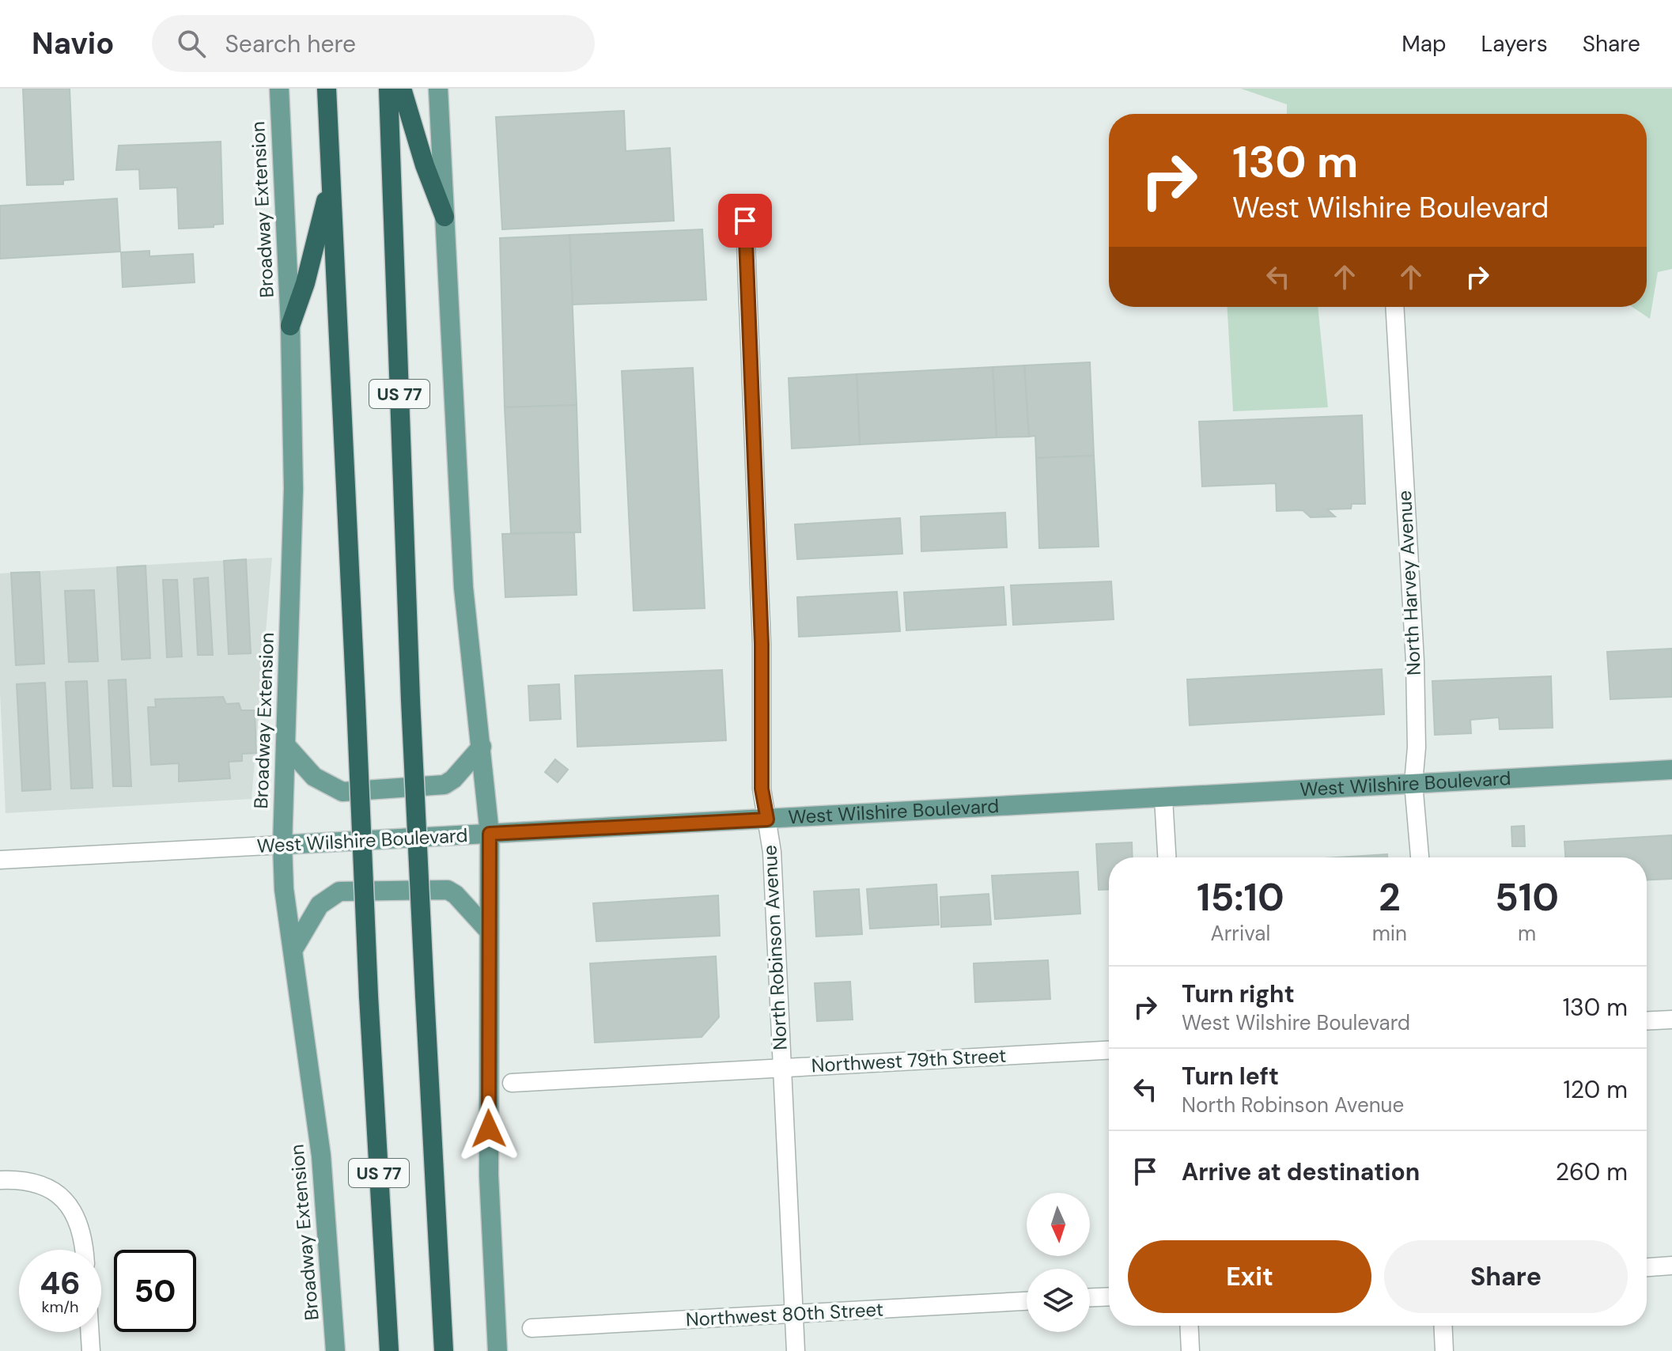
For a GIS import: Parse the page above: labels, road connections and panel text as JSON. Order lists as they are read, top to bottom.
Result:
{
  "streets": {
    "highway": ["US 77"],
    "main road": ["Broadway Extension", "West Wilshire Boulevard"],
    "street": [
      "North Harvey Avenue",
      "North Robinson Avenue",
      "Northwest 79th Street",
      "Northwest 80th Street"
    ]
  },
  "crossings": [
    ["Broadway Extension", "West Wilshire Boulevard"],
    ["North Harvey Avenue", "West Wilshire Boulevard"],
    ["West Wilshire Boulevard", "North Robinson Avenue"],
    ["North Robinson Avenue", "Northwest 79th Street"],
    ["North Robinson Avenue", "Northwest 80th Street"]
  ],
  "north": "bottom",
  "page": {
    "header": "Navio",
    "search": "Search here",
    "nav": ["Map", "Layers", "Share"],
    "turn": ["130 m", "West Wilshire Boulevard"],
    "eta": [
      "15:10",
      "Arrival",
      "2",
      "min",
      "510",
      "m"
    ],
    "list": [
      {
        "name": "Turn right",
        "note": "West Wilshire Boulevard",
        "value": "130 m"
      },
      {
        "name": "Turn left",
        "note": "North Robinson Avenue",
        "value": "120 m"
      },
      {
        "name": "Arrive at destination",
        "value": "260 m"
      }
    ],
    "buttons": ["Exit", "Share"],
    "speed": "46 km/h",
    "limit": "50"
  }
}
